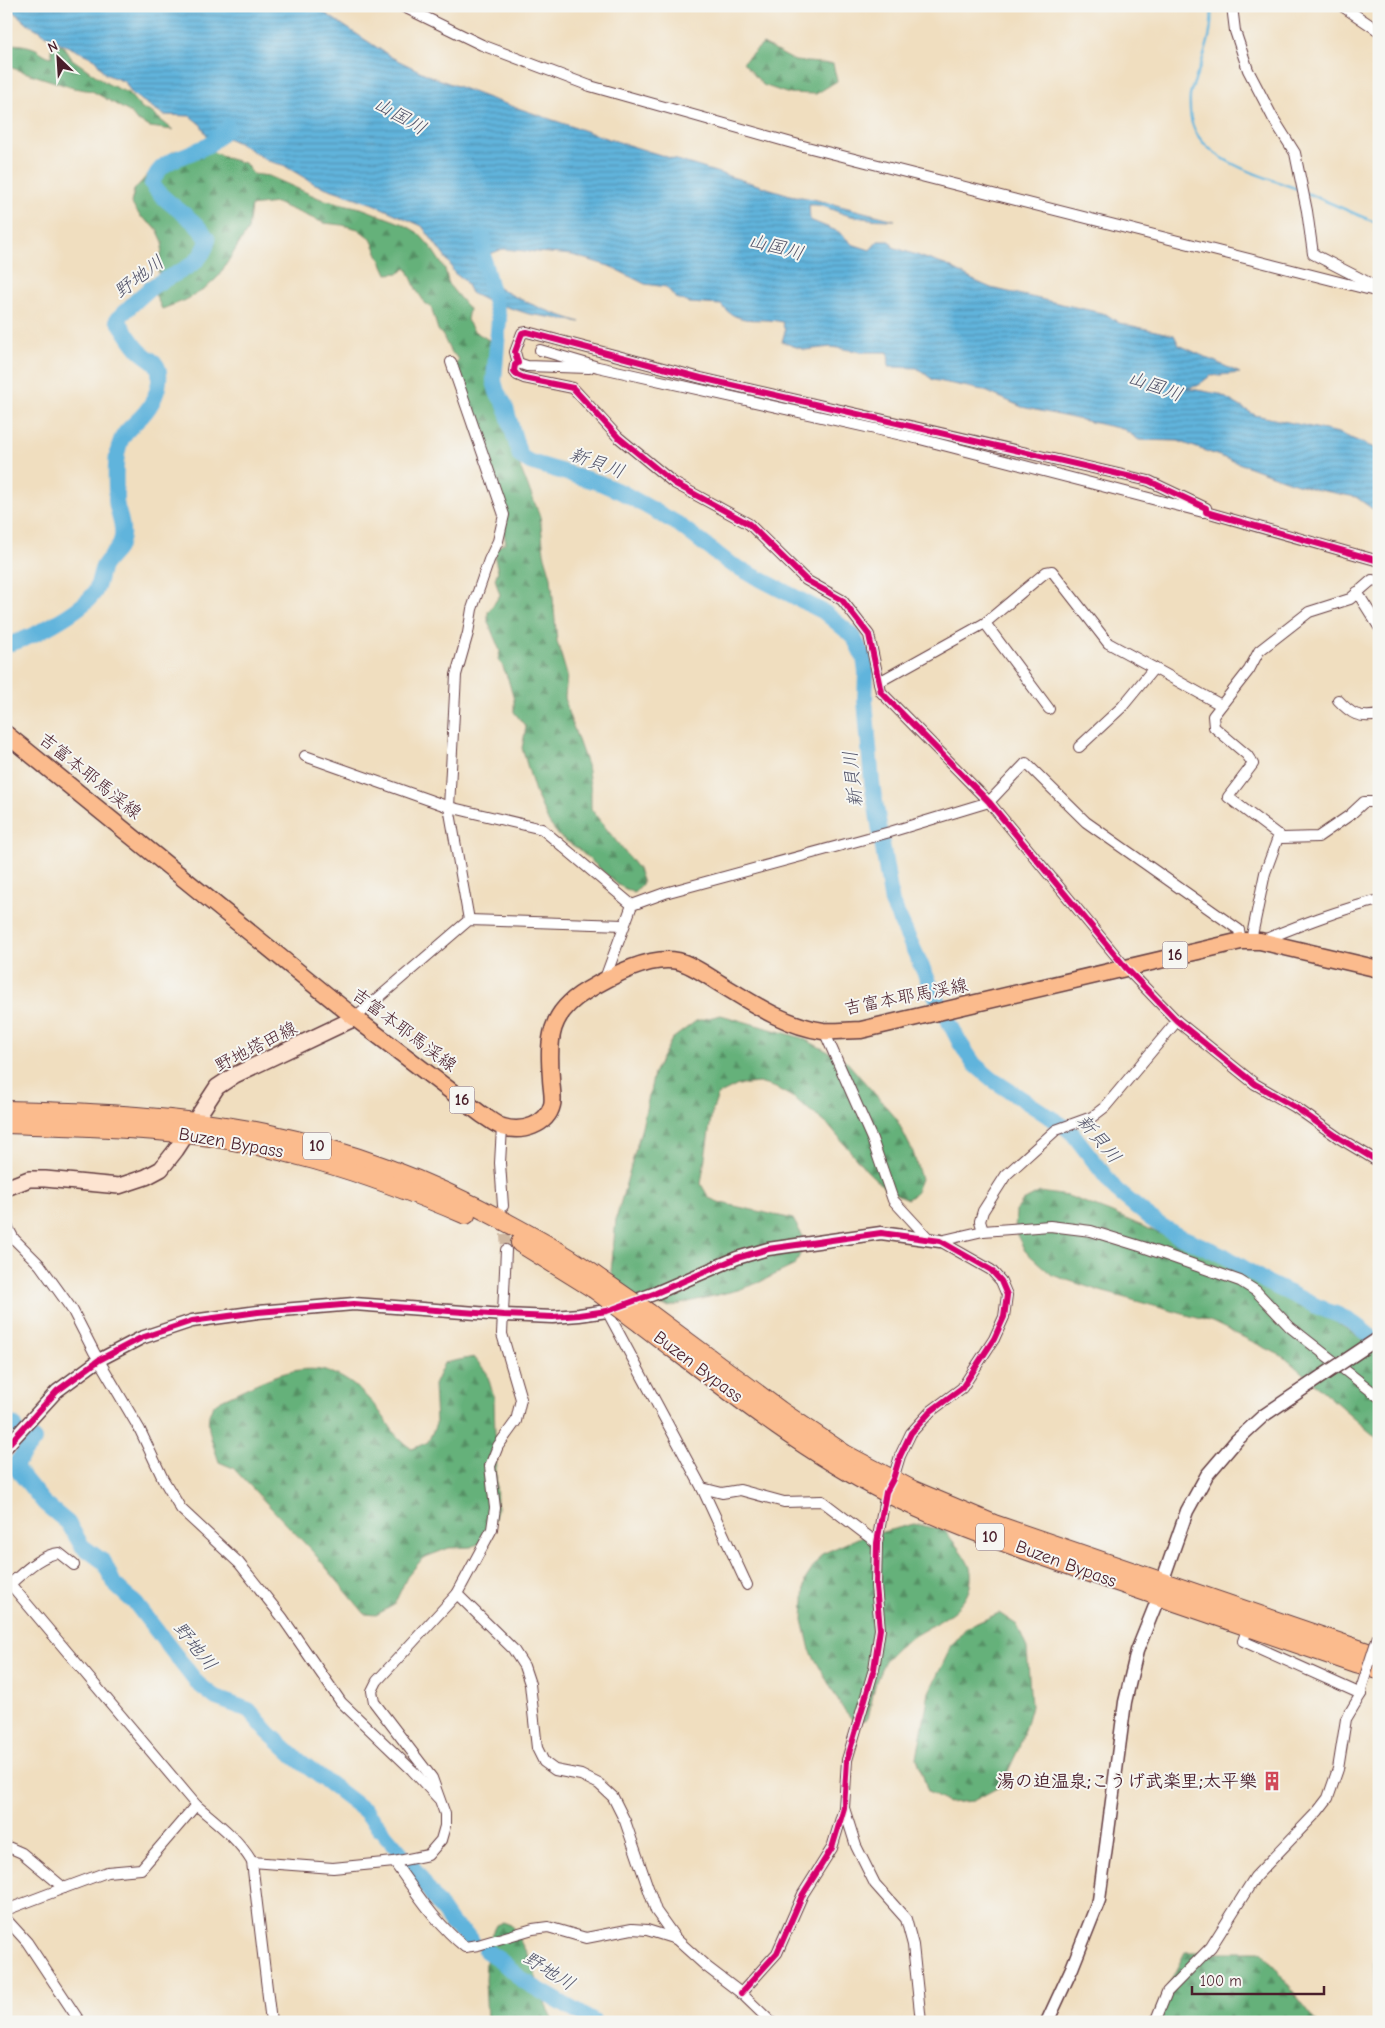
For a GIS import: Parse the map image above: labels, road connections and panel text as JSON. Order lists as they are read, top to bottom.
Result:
{
  "streets": {
    "highway": ["Buzen Bypass", "10"],
    "main road": ["吉富本耶馬渓線", "16", "野地塔田線"]
  },
  "crossings": [
    ["吉富本耶馬渓線", "野地塔田線"],
    ["野地塔田線", "Buzen Bypass"]
  ],
  "water": ["山国川", "野地川", "新貝川"],
  "places": {
    "building": ["湯の迫温泉;こうげ武楽里;太平樂"]
  },
  "scale_bar": "100 m",
  "north": "top left"
}
